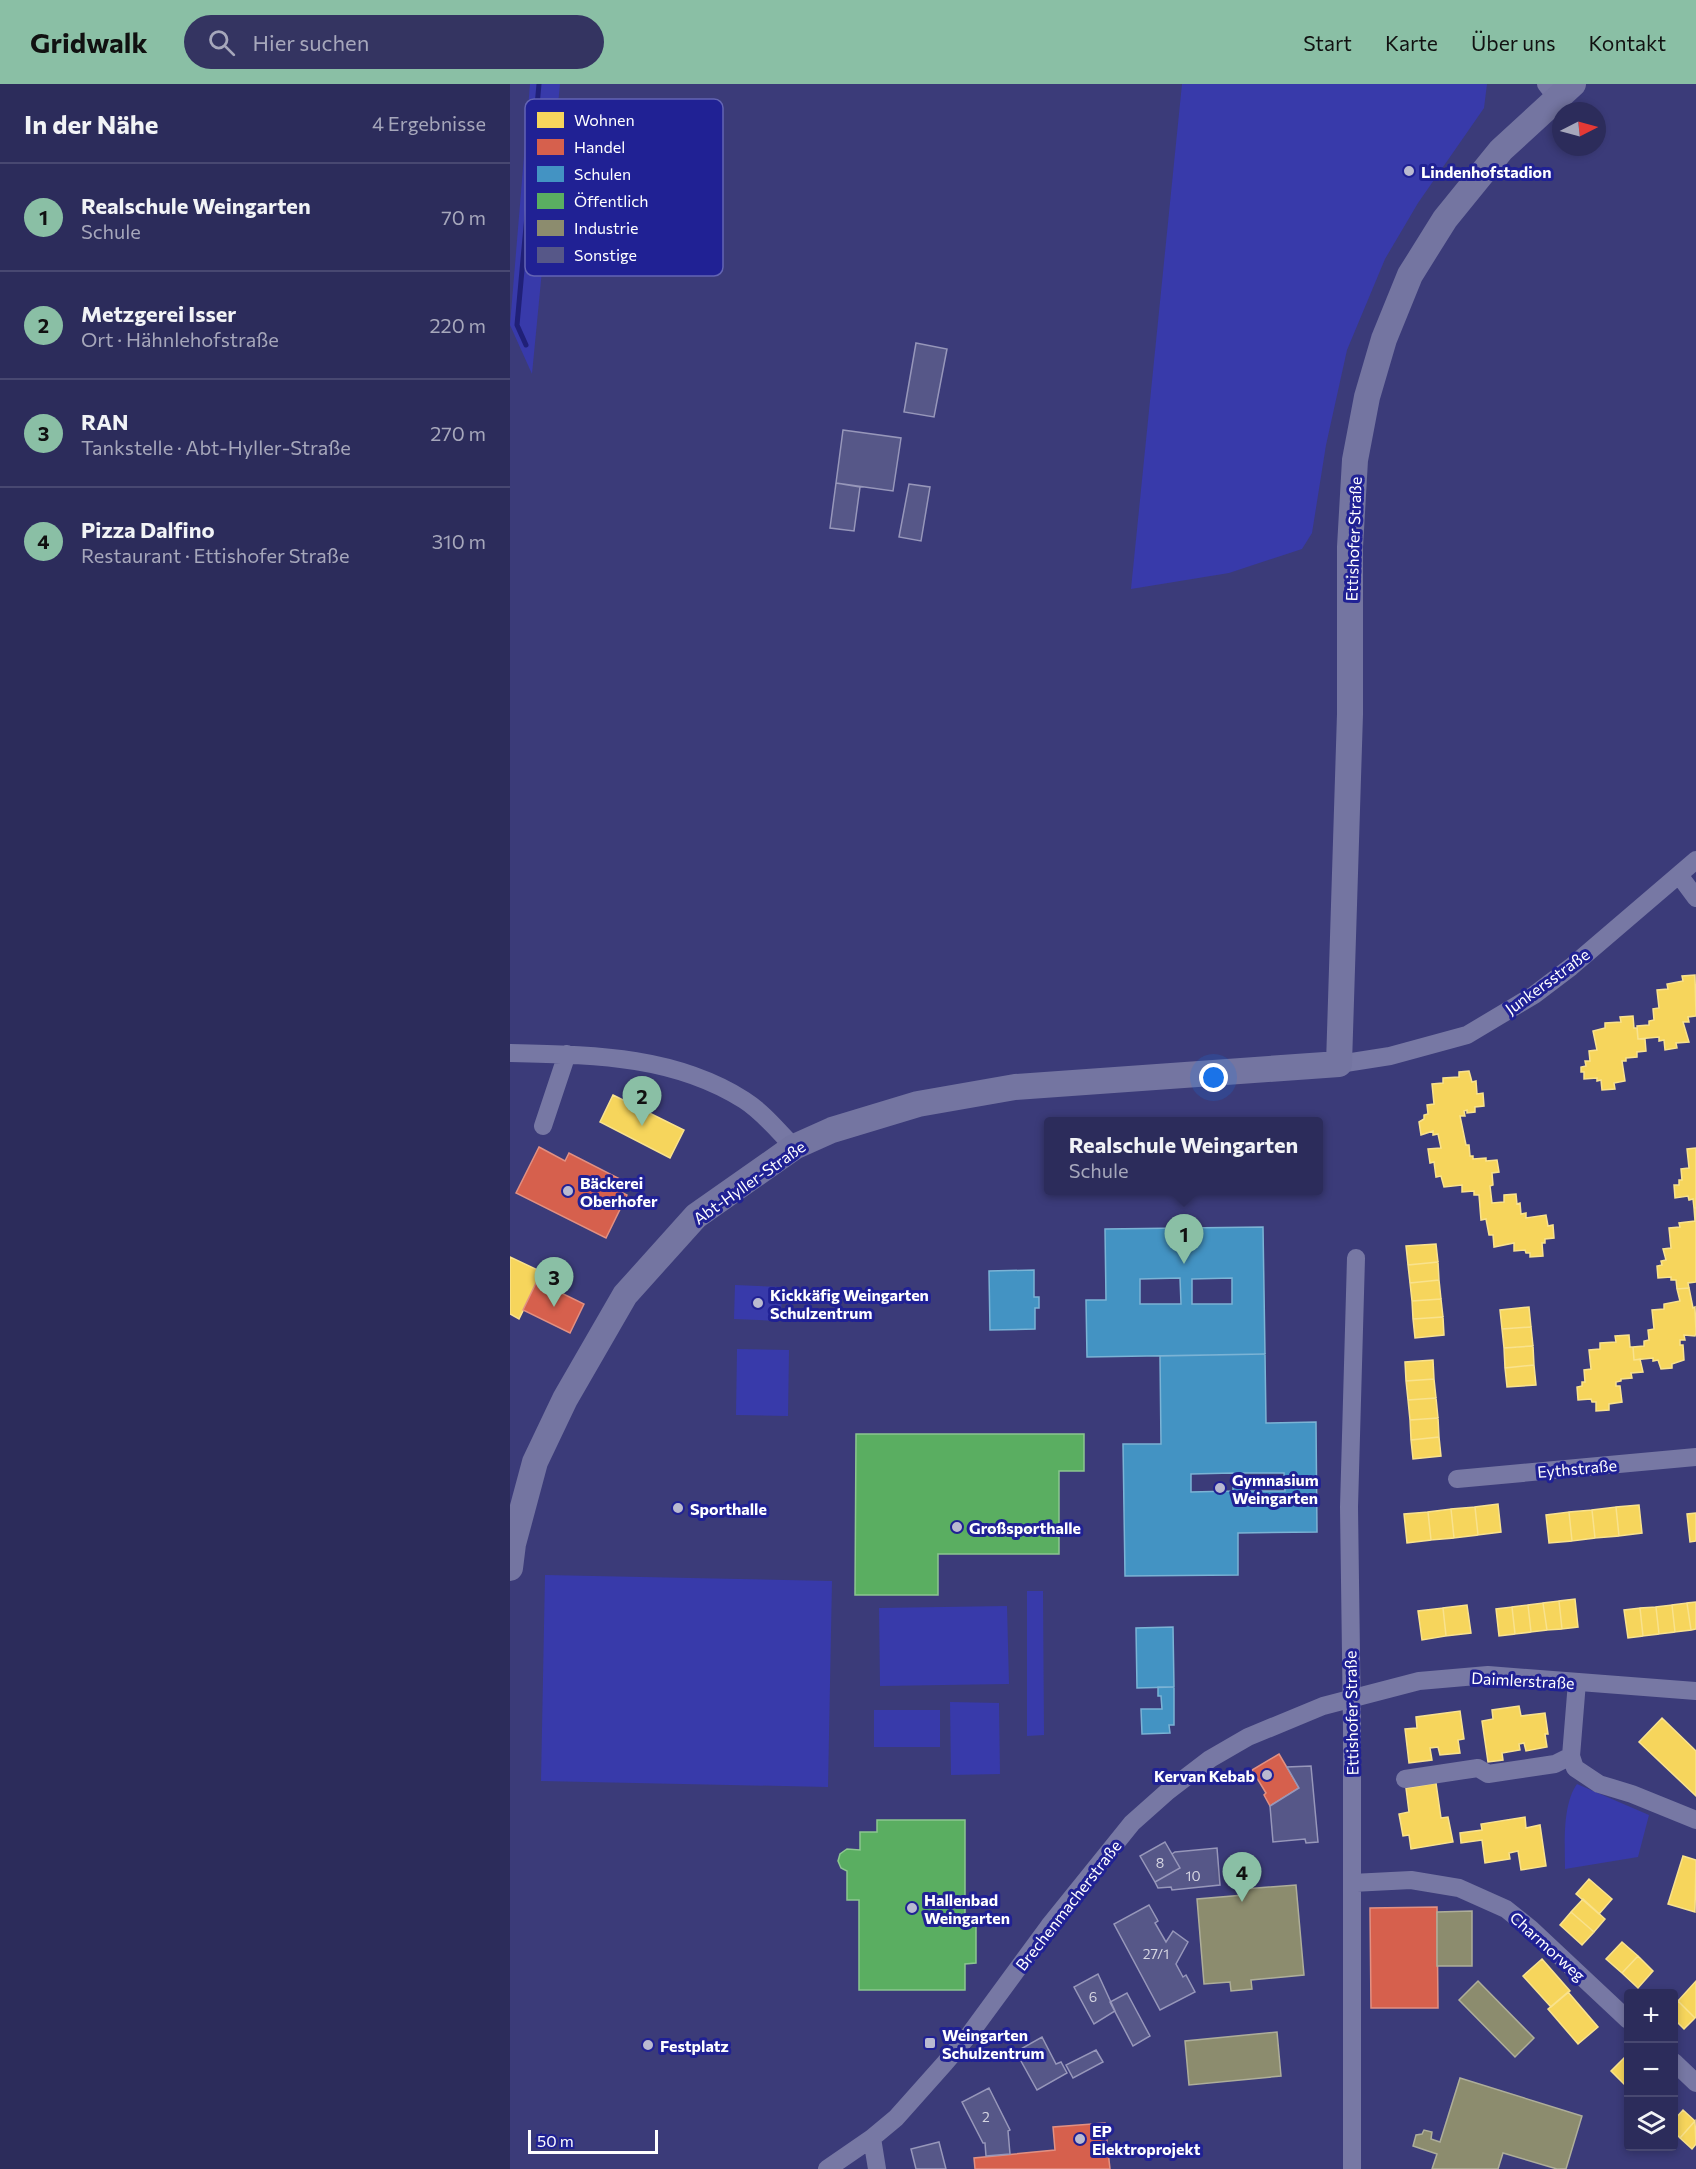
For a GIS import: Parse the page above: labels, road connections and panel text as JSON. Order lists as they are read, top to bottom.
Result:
{
  "streets": {
    "street": [
      "Ettishofer Straße",
      "Junkersstraße",
      "Abt-Hyller-Straße",
      "Eythstraße",
      "Daimlerstraße",
      "Brechenmacherstraße",
      "Charmorweg"
    ]
  },
  "crossings": [
    ["Ettishofer Straße", "Junkersstraße"],
    ["Ettishofer Straße", "Abt-Hyller-Straße"],
    ["Ettishofer Straße", "Daimlerstraße"],
    ["Ettishofer Straße", "Brechenmacherstraße"],
    ["Ettishofer Straße", "Charmorweg"],
    ["Junkersstraße", "Abt-Hyller-Straße"],
    ["Daimlerstraße", "Brechenmacherstraße"]
  ],
  "places": {
    "other": [
      "Lindenhofstadion",
      "Bäckerei Oberhofer",
      "Kickkäfig Weingarten Schulzentrum",
      "Gymnasium Weingarten",
      "Sporthalle",
      "Großsporthalle",
      "Kervan Kebab",
      "Hallenbad Weingarten",
      "Festplatz",
      "EP Elektroprojekt"
    ],
    "transit": ["Weingarten Schulzentrum"]
  },
  "house_numbers": [
    "8",
    "10",
    "27/1",
    "6",
    "2"
  ],
  "legend": [
    "Wohnen",
    "Handel",
    "Schulen",
    "Öffentlich",
    "Industrie",
    "Sonstige"
  ],
  "scale_bar": "50 m",
  "north": "right",
  "page": {
    "header": "Gridwalk",
    "search": "Hier suchen",
    "nav": [
      "Start",
      "Karte",
      "Über uns",
      "Kontakt"
    ],
    "heading": ["In der Nähe", "4 Ergebnisse"],
    "list": [
      {
        "mark": "1",
        "name": "Realschule Weingarten",
        "note": "Schule",
        "value": "70 m"
      },
      {
        "mark": "2",
        "name": "Metzgerei Isser",
        "note": "Ort · Hähnlehofstraße",
        "value": "220 m"
      },
      {
        "mark": "3",
        "name": "RAN",
        "note": "Tankstelle · Abt-Hyller-Straße",
        "value": "270 m"
      },
      {
        "mark": "4",
        "name": "Pizza Dalfino",
        "note": "Restaurant · Ettishofer Straße",
        "value": "310 m"
      }
    ],
    "pins": [
      "2",
      "1",
      "3",
      "4"
    ],
    "popup": ["Realschule Weingarten", "Schule"],
    "map_buttons": ["+", "−"],
    "scale": "50 m"
  }
}
